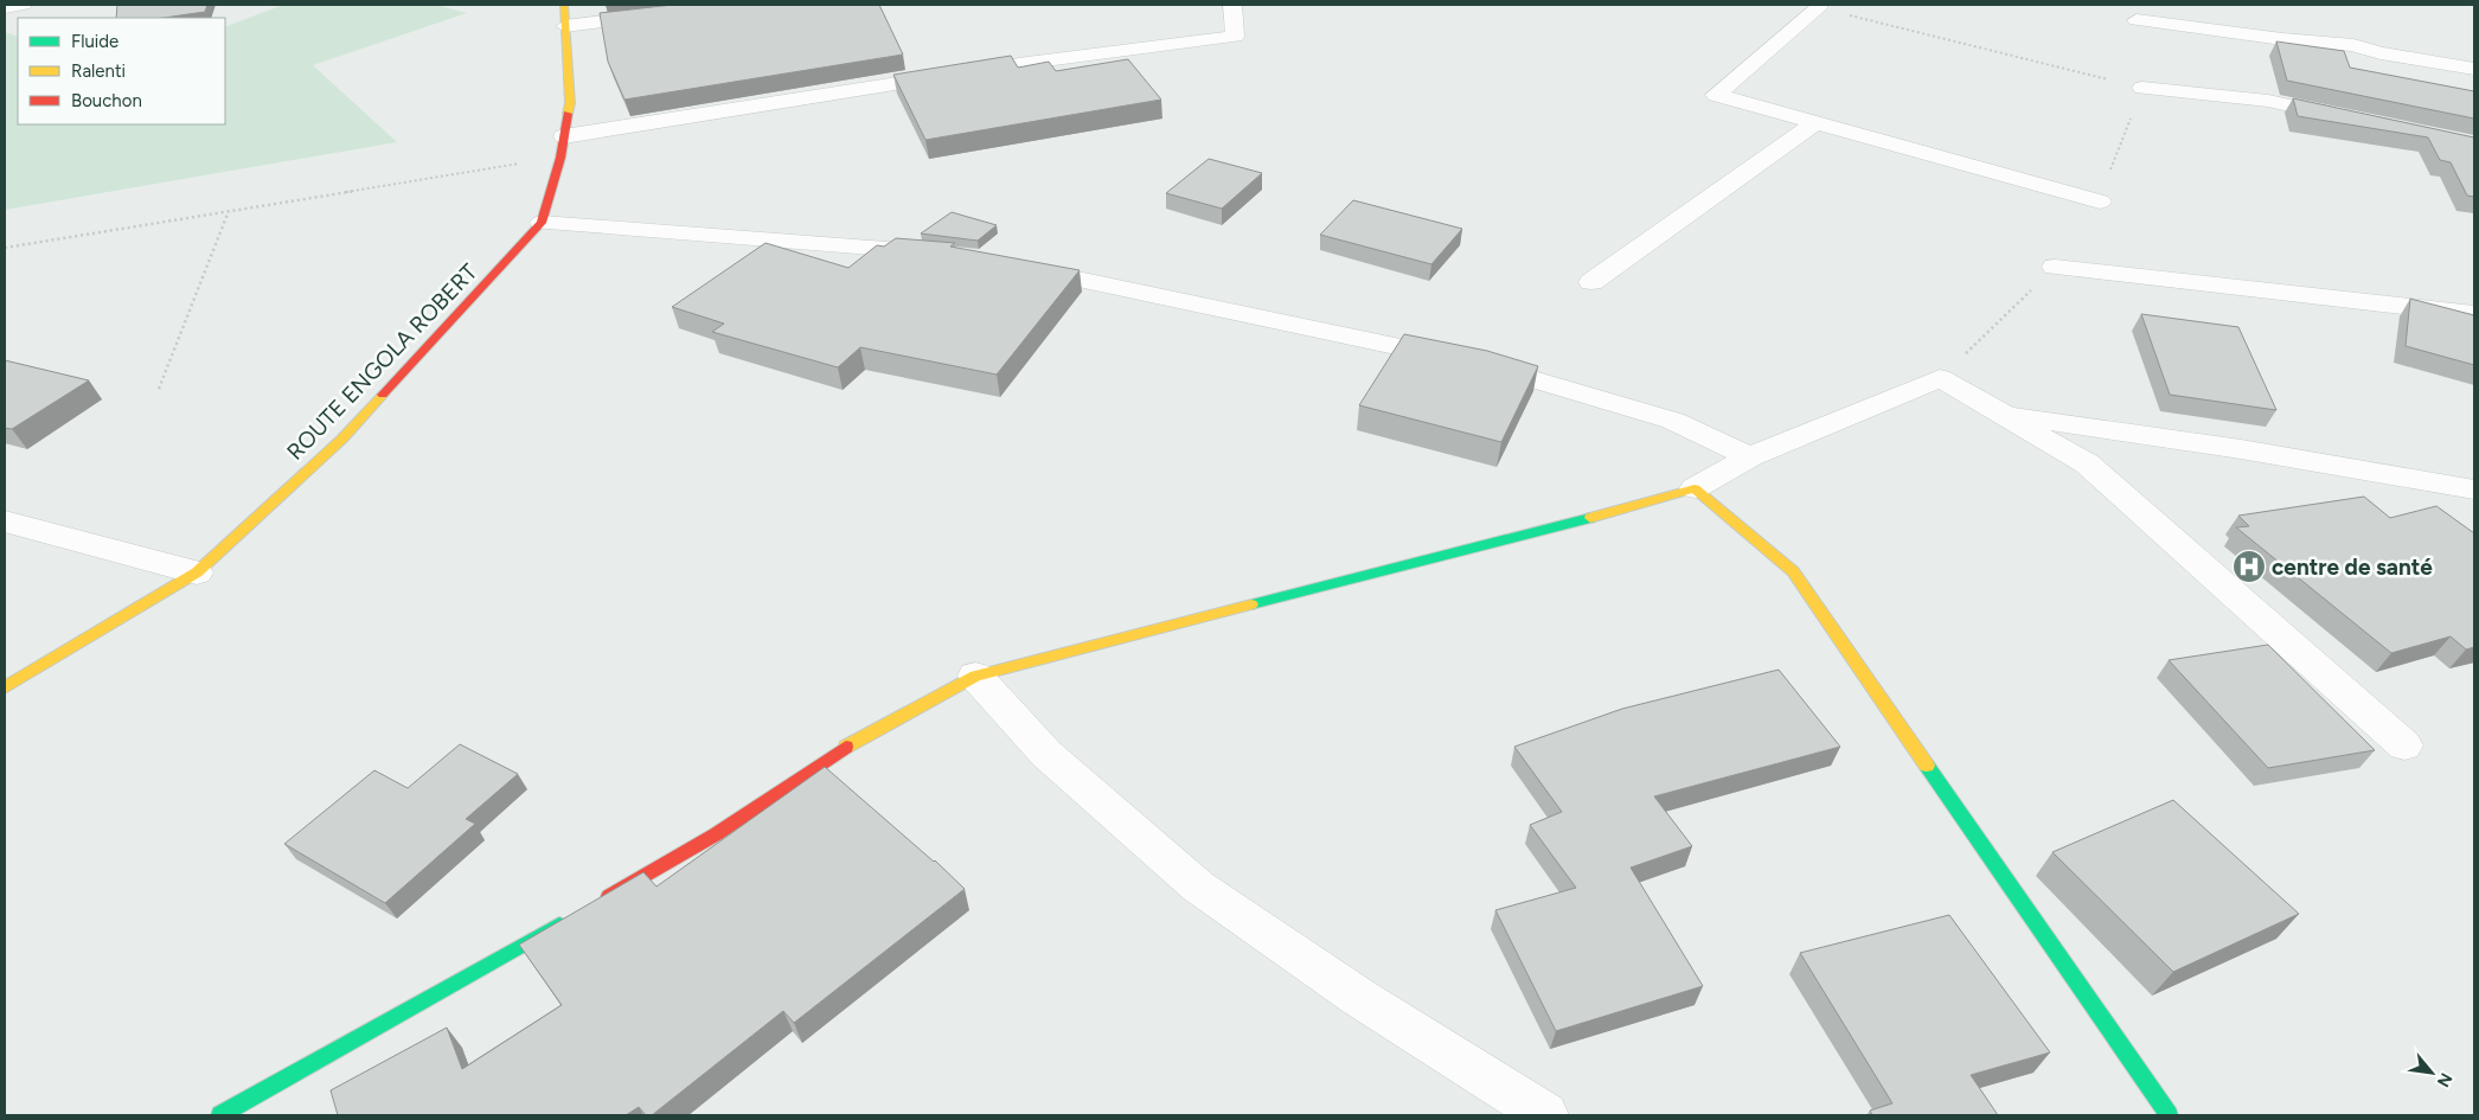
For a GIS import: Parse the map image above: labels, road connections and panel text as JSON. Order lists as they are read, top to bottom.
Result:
{
  "streets": {
    "street": ["ROUTE ENGOLA ROBERT"]
  },
  "places": {
    "hospital": ["centre de santé"]
  },
  "legend": ["Fluide", "Ralenti", "Bouchon"],
  "north": "bottom right"
}
